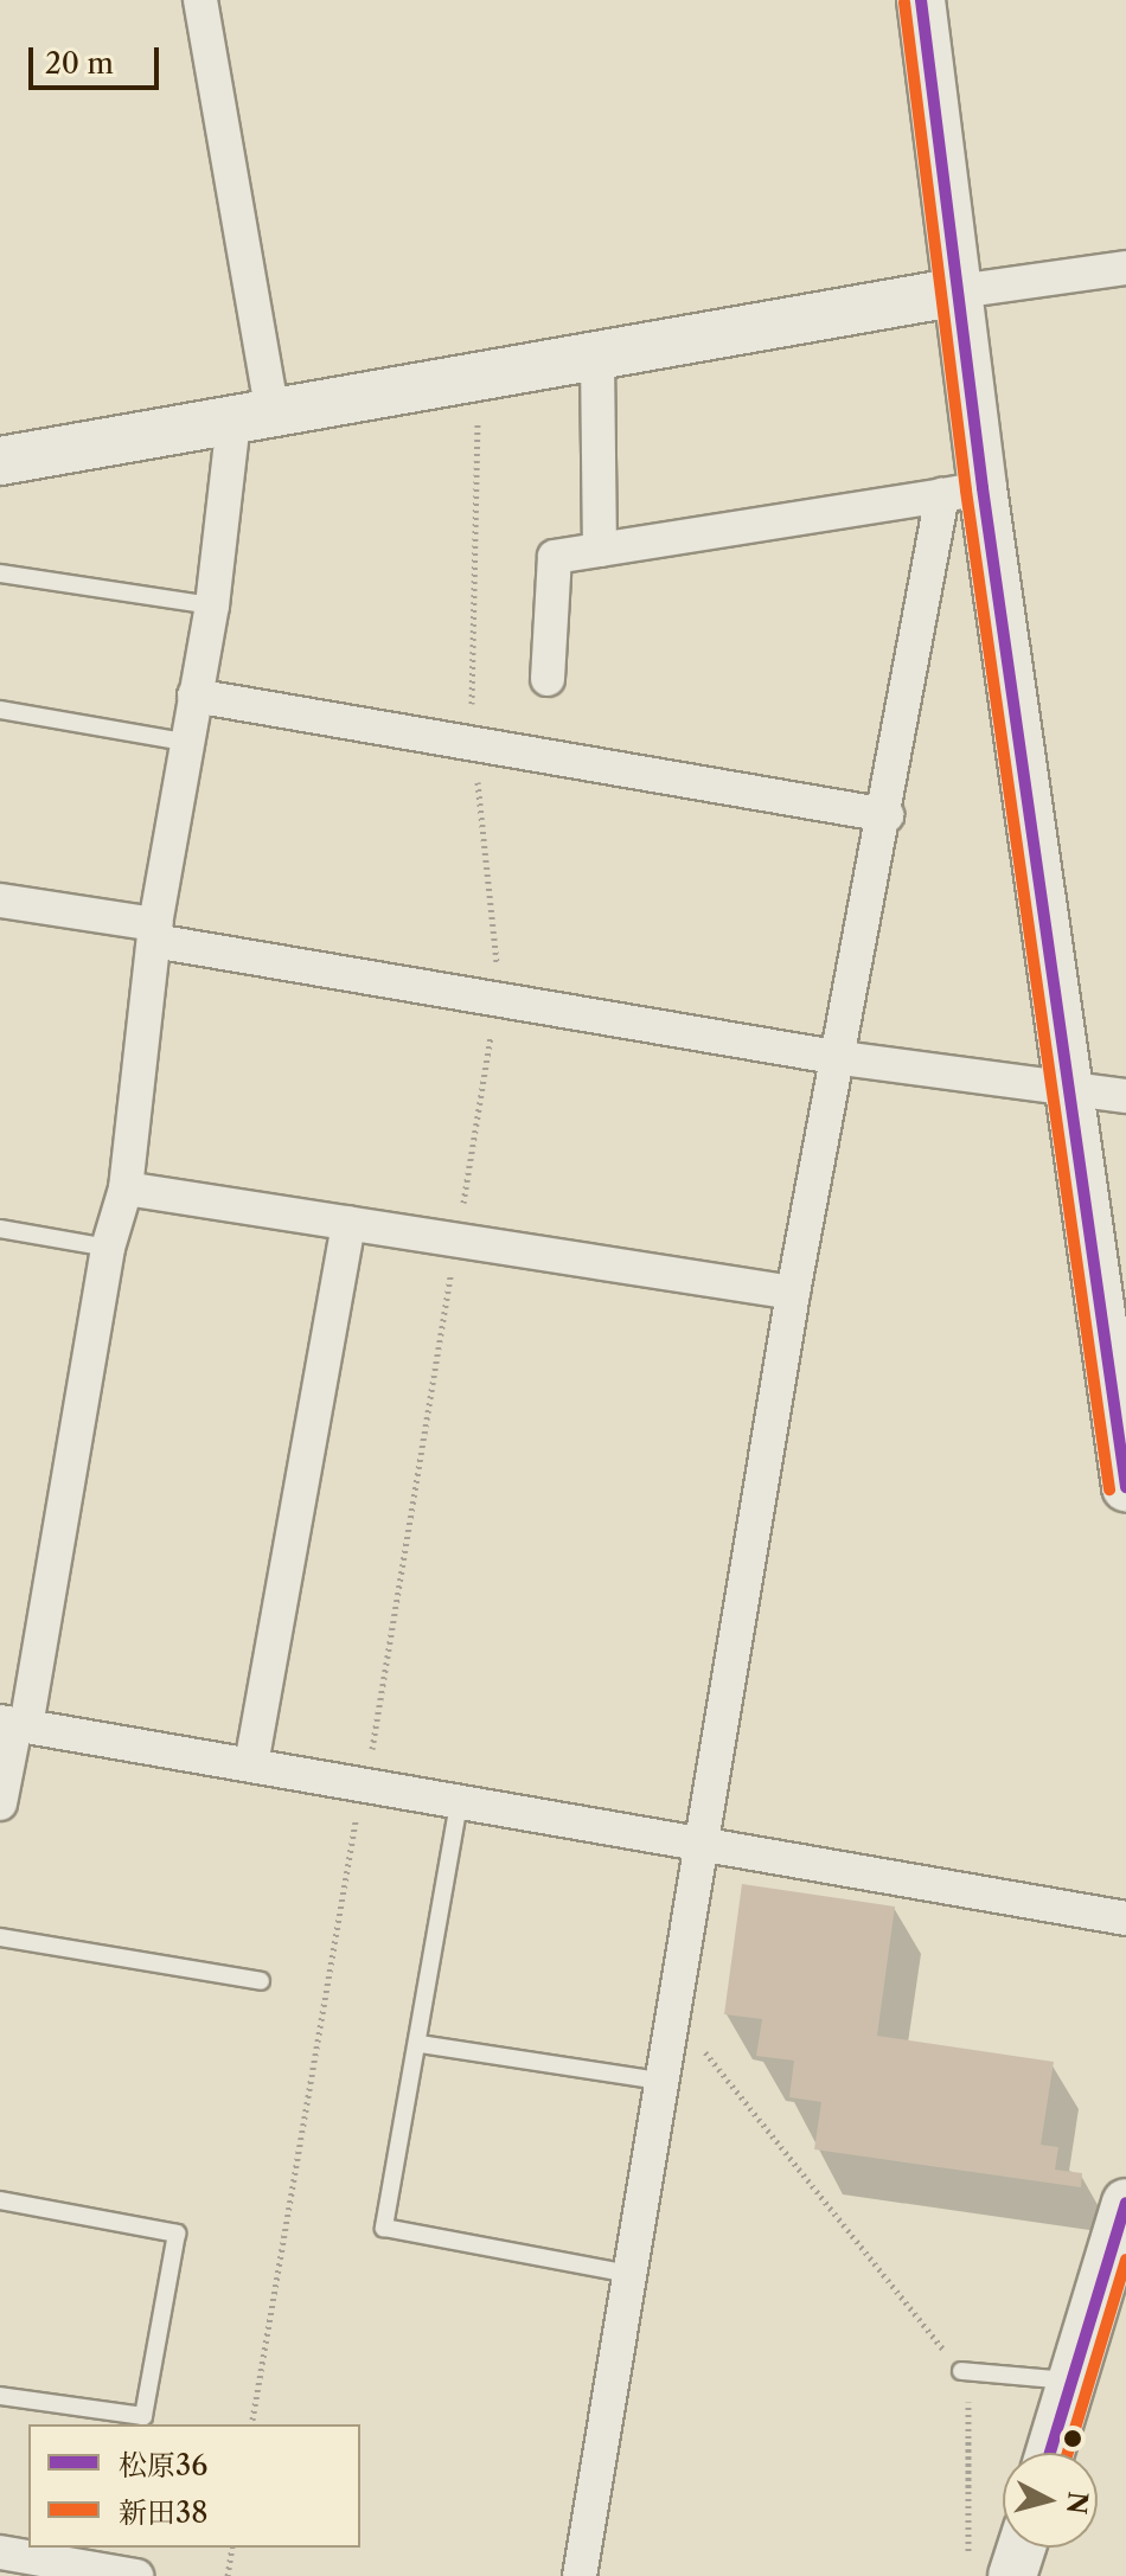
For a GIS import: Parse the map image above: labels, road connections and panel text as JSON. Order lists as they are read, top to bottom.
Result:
{
  "lines": ["transit line 松原36", "transit line 新田38"],
  "legend": ["松原36", "新田38"],
  "scale_bar": "20 m",
  "north": "right"
}
